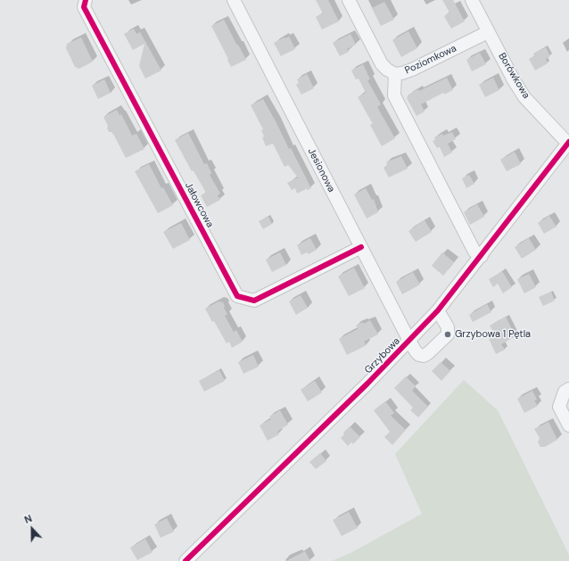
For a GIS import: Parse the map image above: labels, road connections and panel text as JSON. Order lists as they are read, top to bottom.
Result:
{
  "streets": {
    "street": [
      "Poziomkowa",
      "Borówkowa",
      "Jesionowa",
      "Jałowcowa",
      "Grzybowa"
    ]
  },
  "crossings": [
    ["Poziomkowa", "Borówkowa"],
    ["Borówkowa", "Grzybowa"],
    ["Jesionowa", "Jałowcowa"],
    ["Jesionowa", "Grzybowa"]
  ],
  "places": ["Grzybowa 1 Pętla"],
  "north": "top"
}
